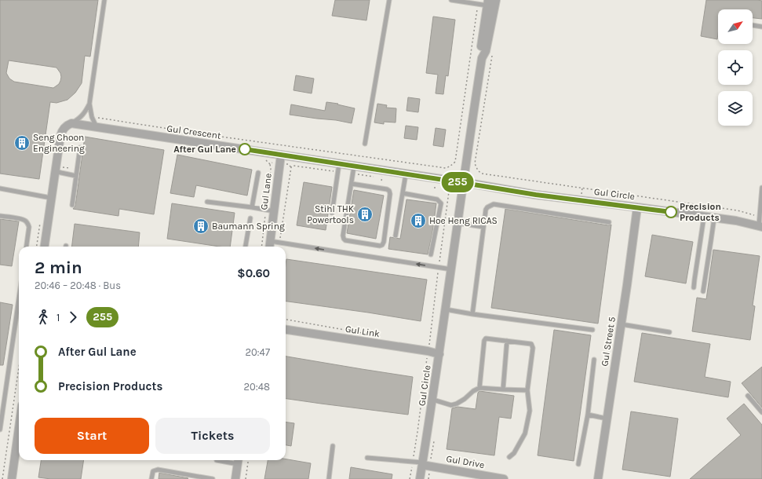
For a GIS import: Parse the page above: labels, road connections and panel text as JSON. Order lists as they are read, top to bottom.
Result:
{
  "streets": {
    "street": [
      "Gul Crescent",
      "Gul Lane",
      "Gul Circle",
      "Gul Link",
      "Gul Street 5",
      "Gul Drive"
    ]
  },
  "crossings": [
    ["Gul Crescent", "Gul Lane"],
    ["Gul Crescent", "Gul Circle"],
    ["Gul Circle", "Gul Link"],
    ["Gul Circle", "Gul Street 5"],
    ["Gul Circle", "Gul Drive"]
  ],
  "places": {
    "building": [
      "Seng Choon Engineering",
      "Stihl THK Powertools",
      "Hoe Heng RICAS",
      "Baumann Spring"
    ],
    "other": ["After Gul Lane", "Precision Products"]
  },
  "lines": ["bus line 255"],
  "north": "top right",
  "page": {
    "on_map": "255",
    "heading": ["2 min", "20:46 – 20:48 · Bus", "$0.60"],
    "legs": ["1", "255"],
    "list": [
      {
        "name": "After Gul Lane",
        "value": "20:47"
      },
      {
        "name": "Precision Products",
        "value": "20:48"
      }
    ],
    "buttons": ["Start", "Tickets"]
  }
}
